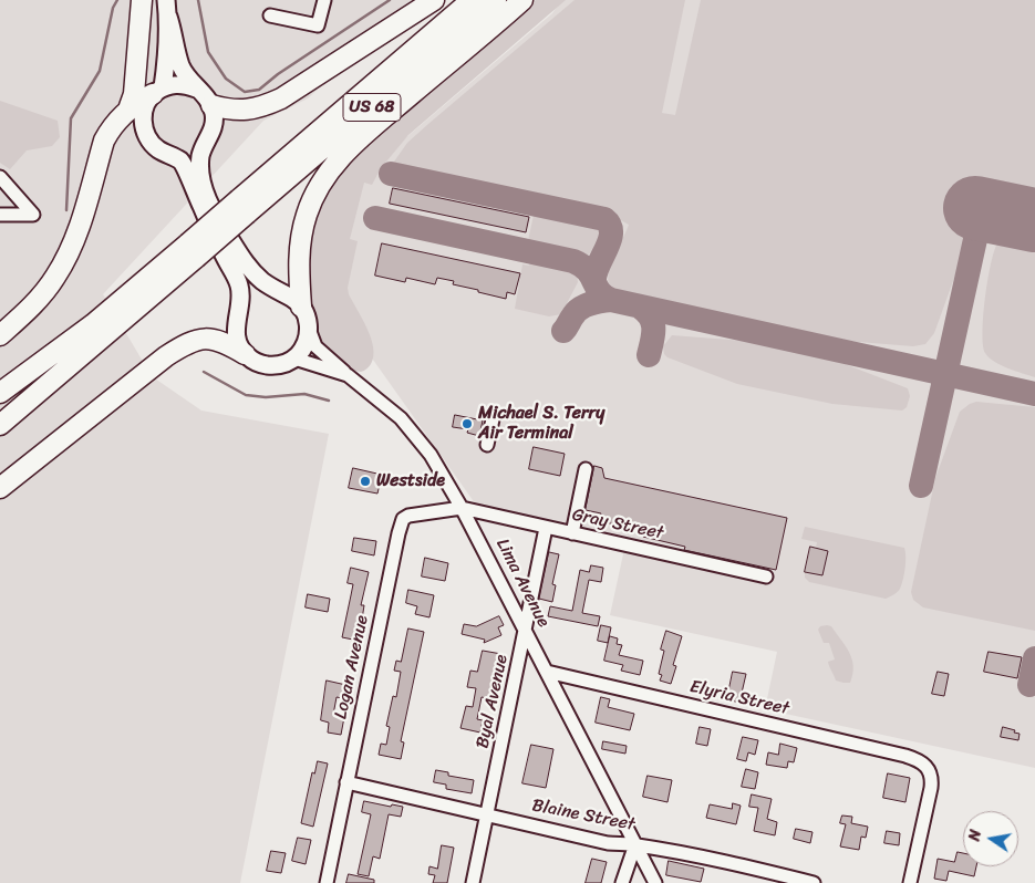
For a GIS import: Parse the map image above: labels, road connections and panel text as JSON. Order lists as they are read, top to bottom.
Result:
{
  "streets": {
    "highway": ["US 68"],
    "street": [
      "Gray Street",
      "Lima Avenue",
      "Logan Avenue",
      "Elyria Street",
      "Byal Avenue",
      "Blaine Street"
    ]
  },
  "crossings": [
    ["Gray Street", "Lima Avenue"],
    ["Gray Street", "Logan Avenue"],
    ["Gray Street", "Byal Avenue"],
    ["Lima Avenue", "Logan Avenue"],
    ["Lima Avenue", "Elyria Street"],
    ["Lima Avenue", "Byal Avenue"],
    ["Lima Avenue", "Blaine Street"],
    ["Logan Avenue", "Blaine Street"],
    ["Byal Avenue", "Blaine Street"]
  ],
  "places": ["Michael S. Terry Air Terminal", "Westside"],
  "north": "left"
}
